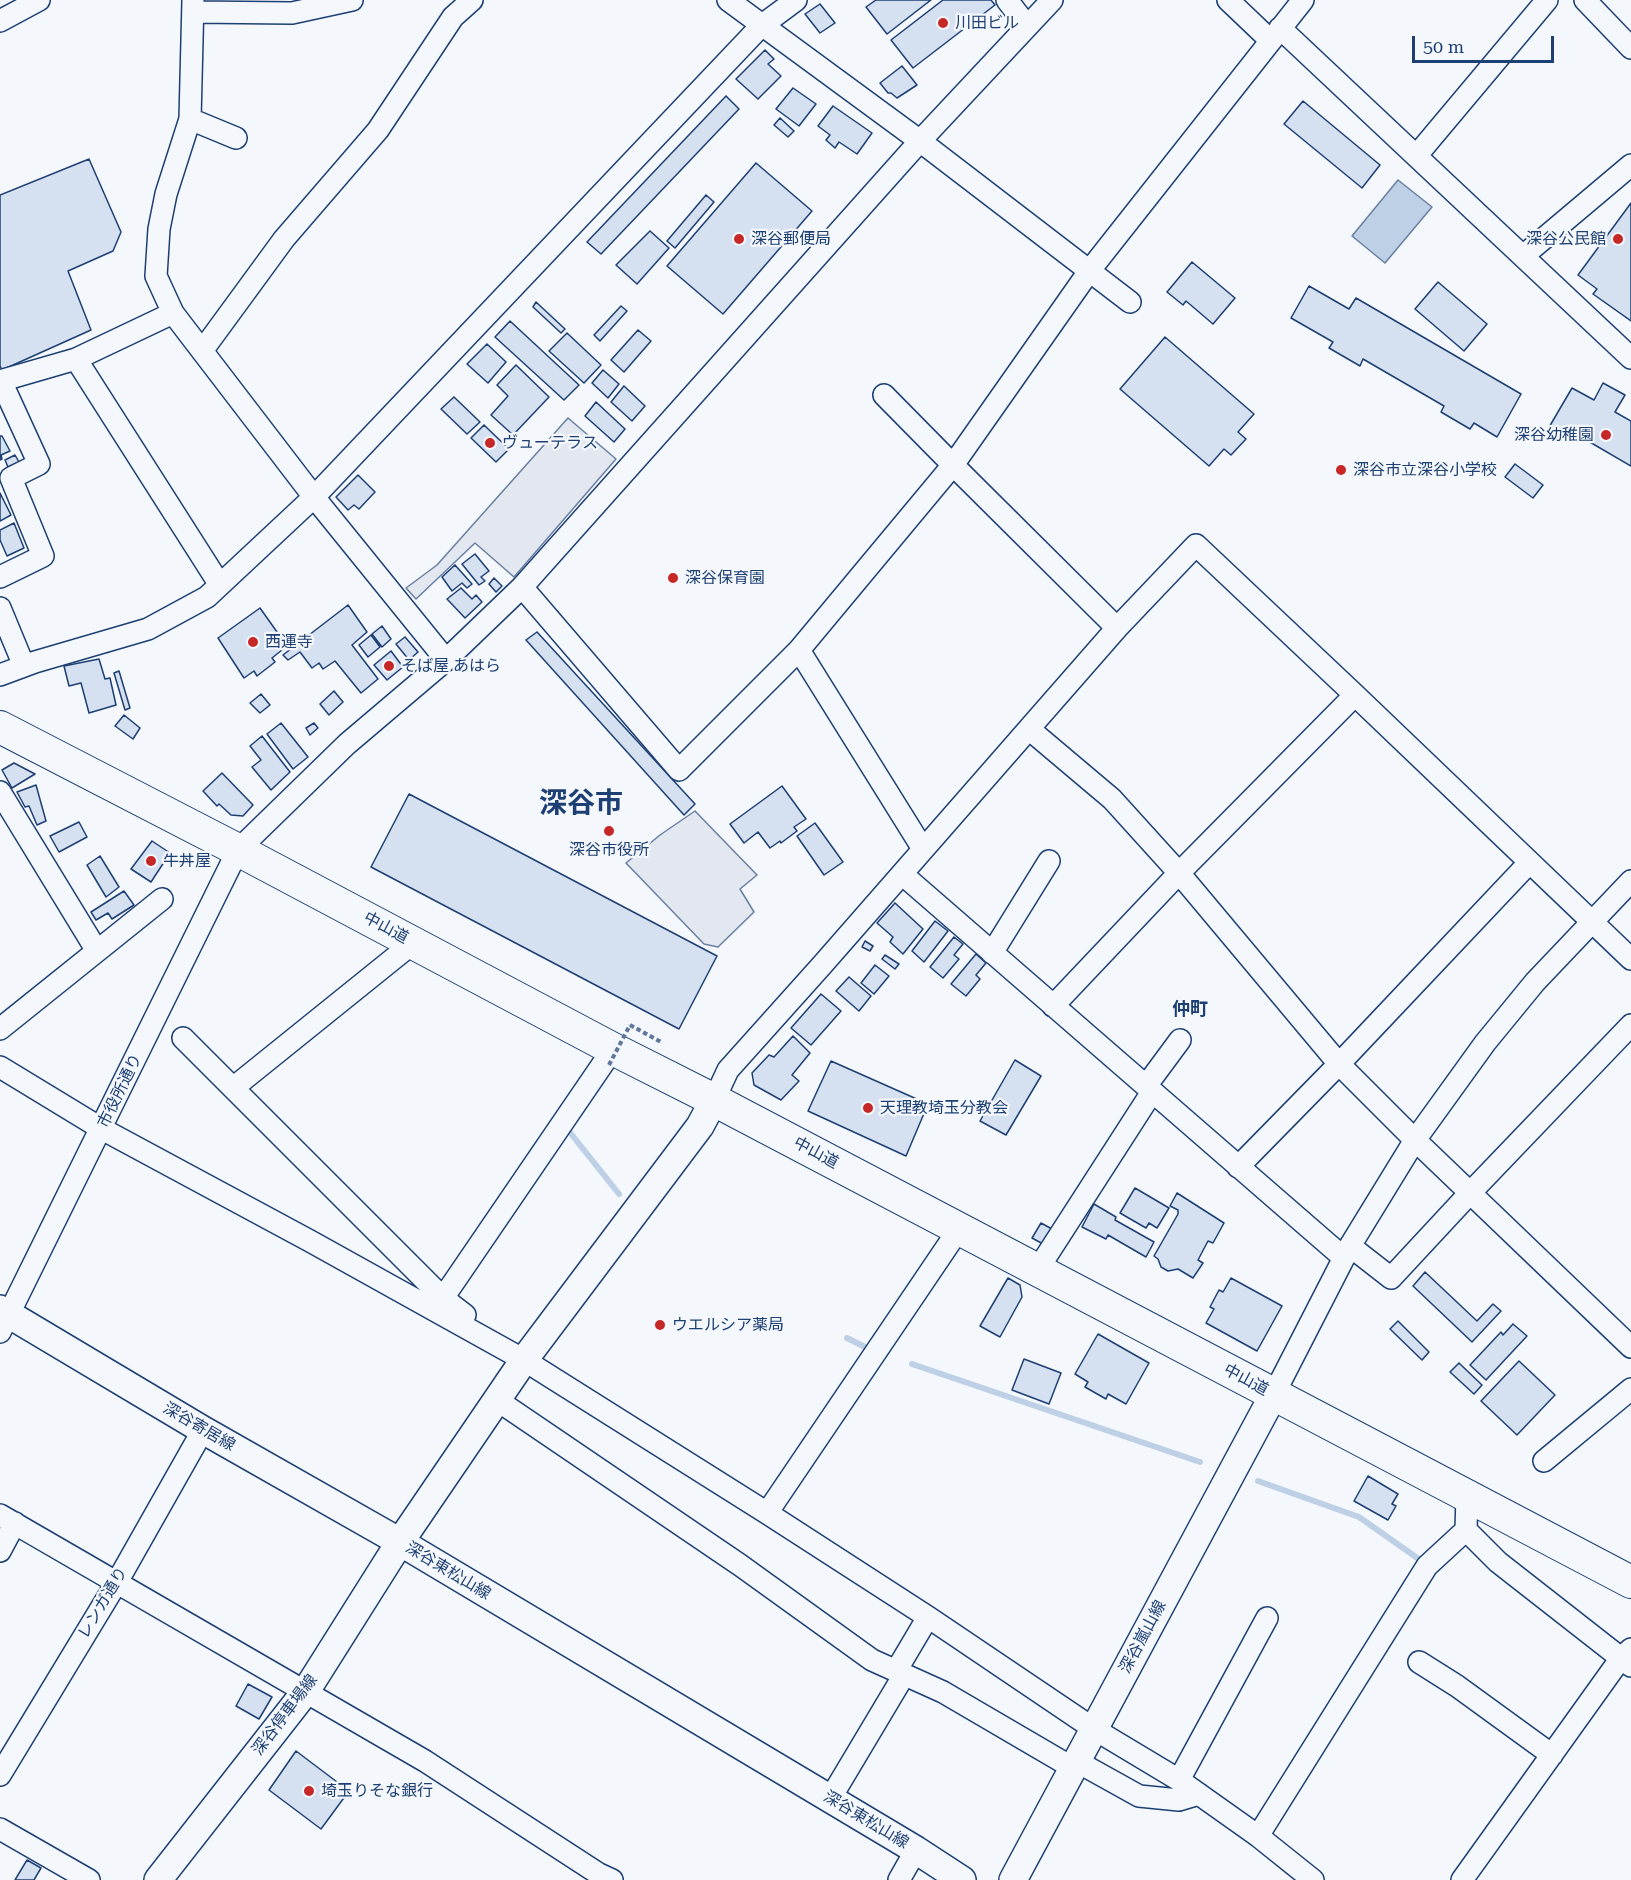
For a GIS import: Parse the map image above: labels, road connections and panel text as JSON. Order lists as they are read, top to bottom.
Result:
{
  "streets": {
    "highway": ["中山道"],
    "main road": [
      "深谷寄居線",
      "深谷東松山線",
      "深谷嵐山線",
      "深谷停車場線"
    ],
    "street": ["市役所通り", "レンガ通り"]
  },
  "crossings": [
    ["中山道", "市役所通り"],
    ["中山道", "深谷東松山線"],
    ["中山道", "深谷嵐山線"],
    ["市役所通り", "深谷寄居線"],
    ["深谷寄居線", "深谷東松山線"],
    ["深谷寄居線", "レンガ通り"],
    ["深谷寄居線", "深谷停車場線"],
    ["深谷東松山線", "深谷停車場線"]
  ],
  "districts": ["深谷市", "仲町"],
  "places": [
    "川田ビル",
    "深谷郵便局",
    "深谷公民館",
    "深谷幼稚園",
    "ヴューテラス",
    "深谷市立深谷小学校",
    "深谷保育園",
    "西運寺",
    "そば屋 あはら",
    "深谷市役所",
    "牛丼屋",
    "天理教埼玉分教会",
    "ウエルシア薬局",
    "埼玉りそな銀行"
  ],
  "scale_bar": "50 m"
}
